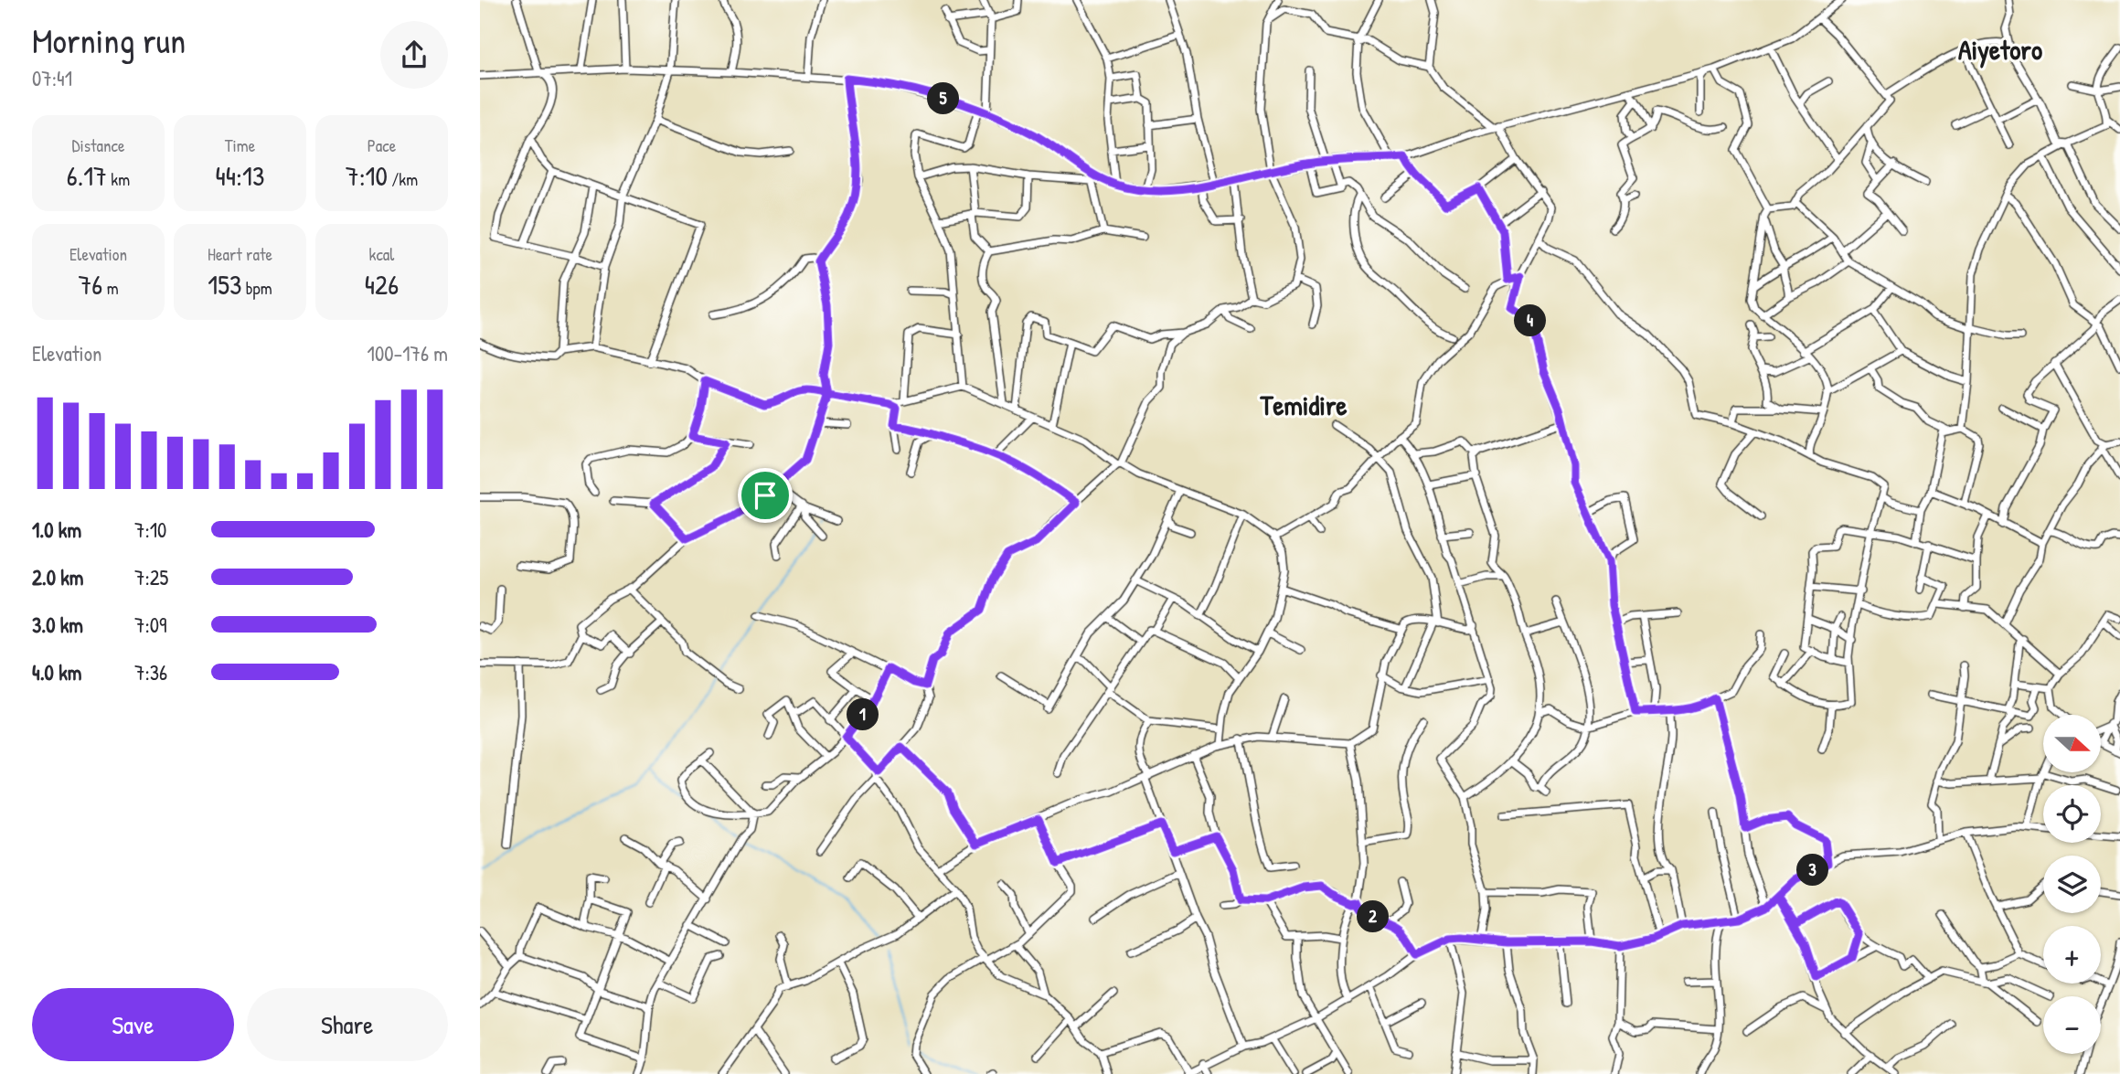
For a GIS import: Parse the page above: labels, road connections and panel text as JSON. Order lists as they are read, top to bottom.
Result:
{
  "districts": ["Aiyetoro", "Temidire"],
  "north": "right",
  "page": {
    "heading": ["Morning run", "07:41"],
    "pins": [
      "5",
      "4",
      "1",
      "3",
      "2"
    ],
    "stats": [
      ["Distance", "6.17 km"],
      ["Time", "44:13"],
      ["Pace", "7:10 /km"],
      ["Elevation", "76 m"],
      ["Heart rate", "153 bpm"],
      ["kcal", "426"]
    ],
    "chart": ["Elevation", "100–176 m"],
    "list": [
      {
        "name": "1.0 km",
        "note": "7:10"
      },
      {
        "name": "2.0 km",
        "note": "7:25"
      },
      {
        "name": "3.0 km",
        "note": "7:09"
      },
      {
        "name": "4.0 km",
        "note": "7:36"
      }
    ],
    "map_buttons": ["+", "−"],
    "buttons": ["Save", "Share"]
  }
}
